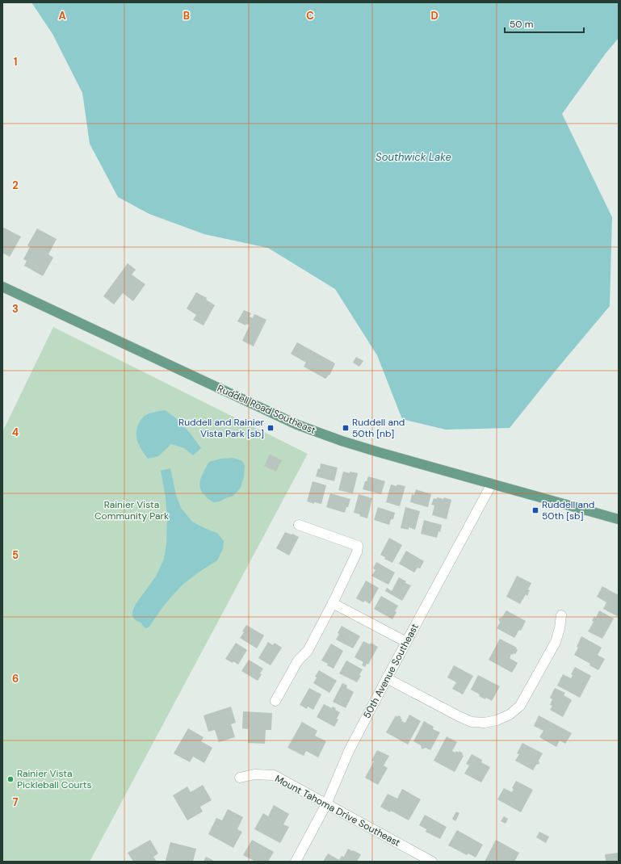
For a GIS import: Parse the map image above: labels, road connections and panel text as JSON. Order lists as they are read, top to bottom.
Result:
{
  "streets": {
    "main road": ["Ruddell Road Southeast"],
    "street": ["50th Avenue Southeast", "Mount Tahoma Drive Southeast"]
  },
  "crossings": [
    ["Ruddell Road Southeast", "50th Avenue Southeast"],
    ["50th Avenue Southeast", "Mount Tahoma Drive Southeast"]
  ],
  "water": ["Southwick Lake"],
  "parks": ["Rainier Vista Community Park"],
  "places": {
    "transit": ["Ruddell and Rainier Vista Park [sb]", "Ruddell and 50th [nb]", "Ruddell and 50th [sb]"],
    "other": ["Rainier Vista Pickleball Courts"]
  },
  "scale_bar": "50 m",
  "grid": {
    "columns": [
      "A",
      "B",
      "C",
      "D"
    ],
    "rows": [
      "1",
      "2",
      "3",
      "4",
      "5",
      "6",
      "7"
    ]
  }
}
